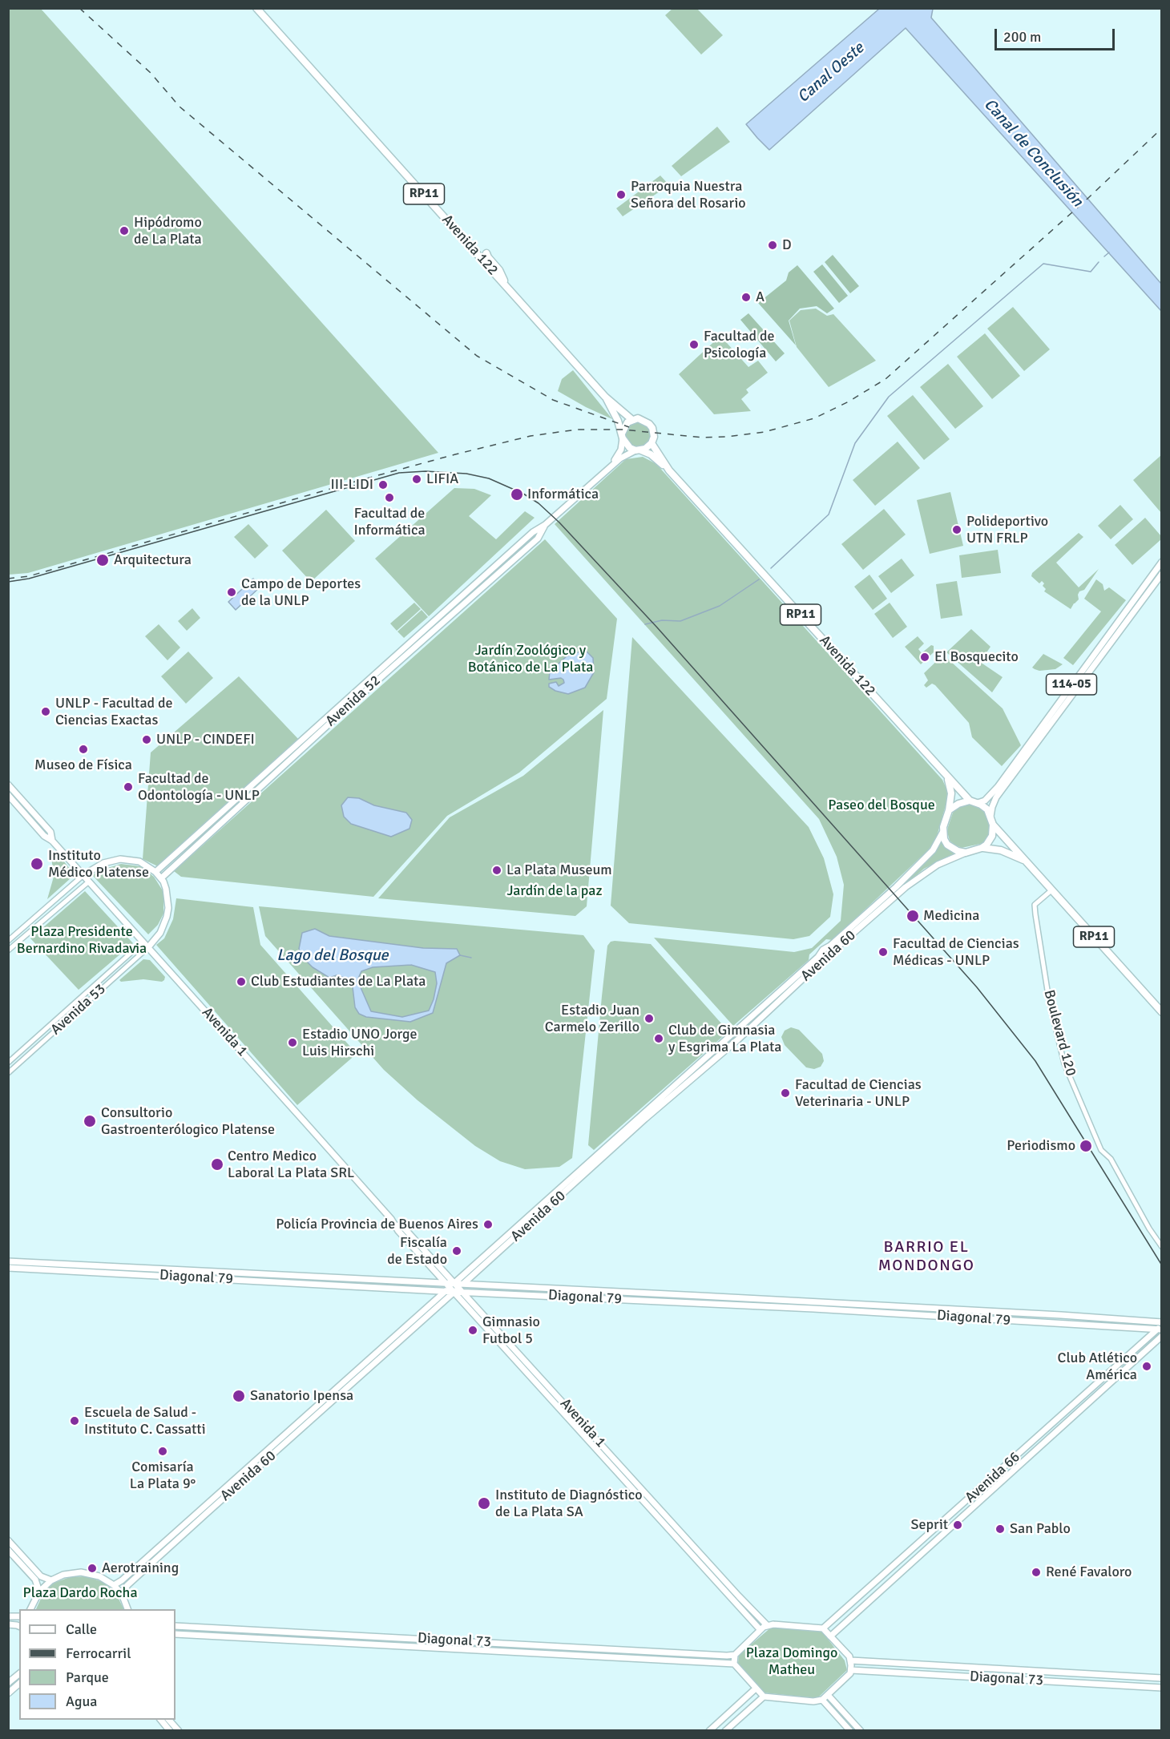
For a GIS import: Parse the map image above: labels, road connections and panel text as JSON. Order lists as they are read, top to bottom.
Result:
{
  "streets": {
    "highway": ["RP11", "Avenida 122"],
    "main road": [
      "114-05",
      "Avenida 52",
      "Avenida 60",
      "Avenida 1",
      "Diagonal 79",
      "Avenida 66",
      "Diagonal 73"
    ],
    "street": ["Avenida 53", "Boulevard 120"]
  },
  "crossings": [
    ["RP11", "Avenida 122"],
    ["RP11", "114-05"],
    ["RP11", "Avenida 52"],
    ["RP11", "Avenida 60"],
    ["RP11", "Boulevard 120"],
    ["Avenida 122", "114-05"],
    ["Avenida 122", "Avenida 52"],
    ["Avenida 122", "Avenida 60"],
    ["114-05", "Avenida 60"],
    ["Avenida 60", "Avenida 1"],
    ["Avenida 60", "Diagonal 79"],
    ["Avenida 53", "Avenida 1"],
    ["Avenida 1", "Diagonal 79"],
    ["Avenida 1", "Avenida 66"],
    ["Avenida 1", "Diagonal 73"],
    ["Diagonal 79", "Avenida 66"],
    ["Avenida 66", "Diagonal 73"]
  ],
  "districts": ["BARRIO EL MONDONGO"],
  "water": ["Canal Oeste", "Canal de Conclusión", "Lago del Bosque"],
  "parks": [
    "Jardín Zoológico y Botánico de La Plata",
    "Paseo del Bosque",
    "Jardín de la paz",
    "Plaza Presidente Bernardino Rivadavia",
    "Plaza Dardo Rocha",
    "Plaza Domingo Matheu"
  ],
  "places": [
    "Parroquia Nuestra Señora del Rosario",
    "Hipódromo de La Plata",
    "D",
    "A",
    "Facultad de Psicología",
    "LIFIA",
    "III-LIDI",
    "Informática",
    "Facultad de Informática",
    "Polideportivo UTN FRLP",
    "Arquitectura",
    "Campo de Deportes de la UNLP",
    "El Bosquecito",
    "UNLP - Facultad de Ciencias Exactas",
    "UNLP - CINDEFI",
    "Museo de Física",
    "Facultad de Odontología - UNLP",
    "Instituto Médico Platense",
    "La Plata Museum",
    "Medicina",
    "Facultad de Ciencias Médicas - UNLP",
    "Club Estudiantes de La Plata",
    "Estadio Juan Carmelo Zerillo",
    "Club de Gimnasia y Esgrima La Plata",
    "Estadio UNO Jorge Luis Hirschi",
    "Facultad de Ciencias Veterinaria - UNLP",
    "Consultorio Gastroenterólogico Platense",
    "Periodismo",
    "Centro Medico Laboral La Plata SRL",
    "Policía Provincia de Buenos Aires",
    "Fiscalía de Estado",
    "Gimnasio Futbol 5",
    "Club Atlético América",
    "Sanatorio Ipensa",
    "Escuela de Salud - Instituto C. Cassatti",
    "Comisaría La Plata 9°",
    "Instituto de Diagnóstico de La Plata SA",
    "Seprit",
    "San Pablo",
    "Aerotraining",
    "René Favaloro"
  ],
  "legend": [
    "Calle",
    "Ferrocarril",
    "Parque",
    "Agua"
  ],
  "scale_bar": "200 m"
}
